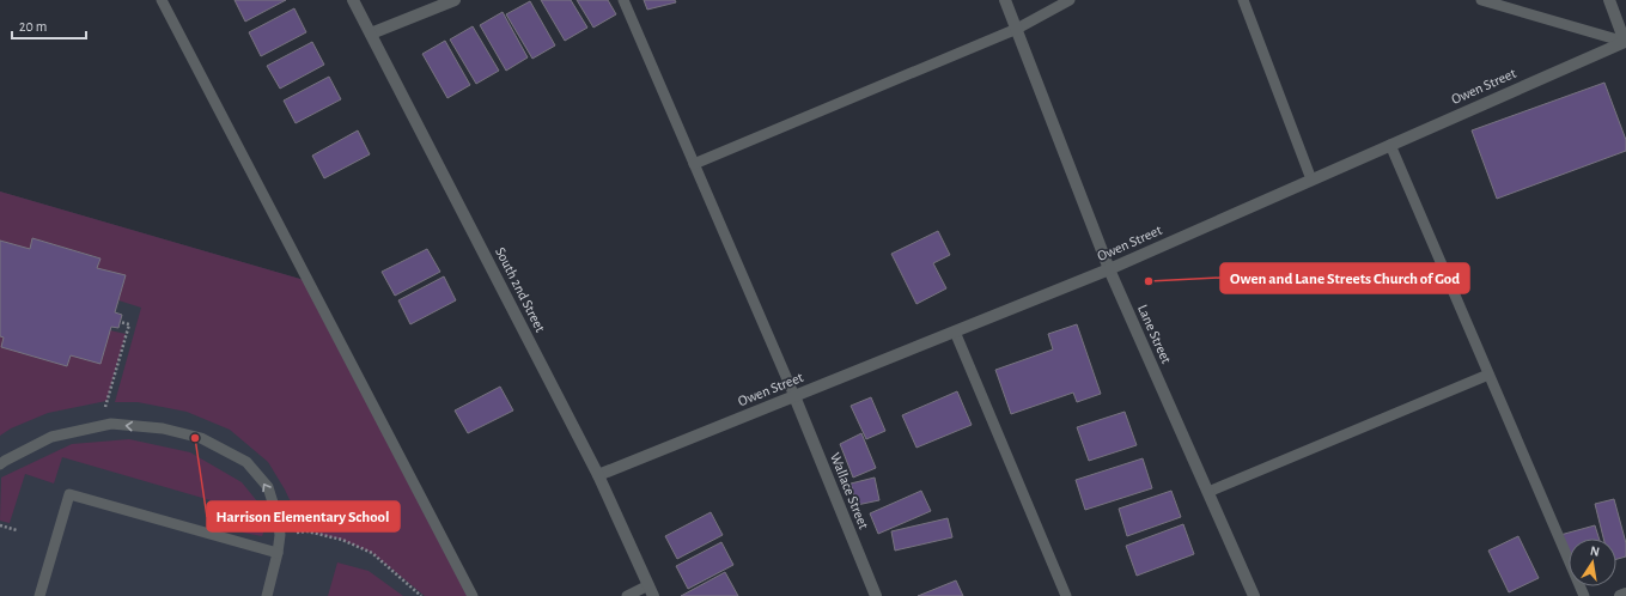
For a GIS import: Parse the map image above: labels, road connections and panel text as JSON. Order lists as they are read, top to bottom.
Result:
{
  "streets": {
    "street": [
      "Owen Street",
      "South 2nd Street",
      "Lane Street",
      "Wallace Street"
    ]
  },
  "crossings": [
    ["Owen Street", "South 2nd Street"],
    ["Owen Street", "Lane Street"],
    ["Owen Street", "Wallace Street"]
  ],
  "places": ["Owen and Lane Streets Church of God", "Harrison Elementary School"],
  "scale_bar": "20 m",
  "north": "top"
}
